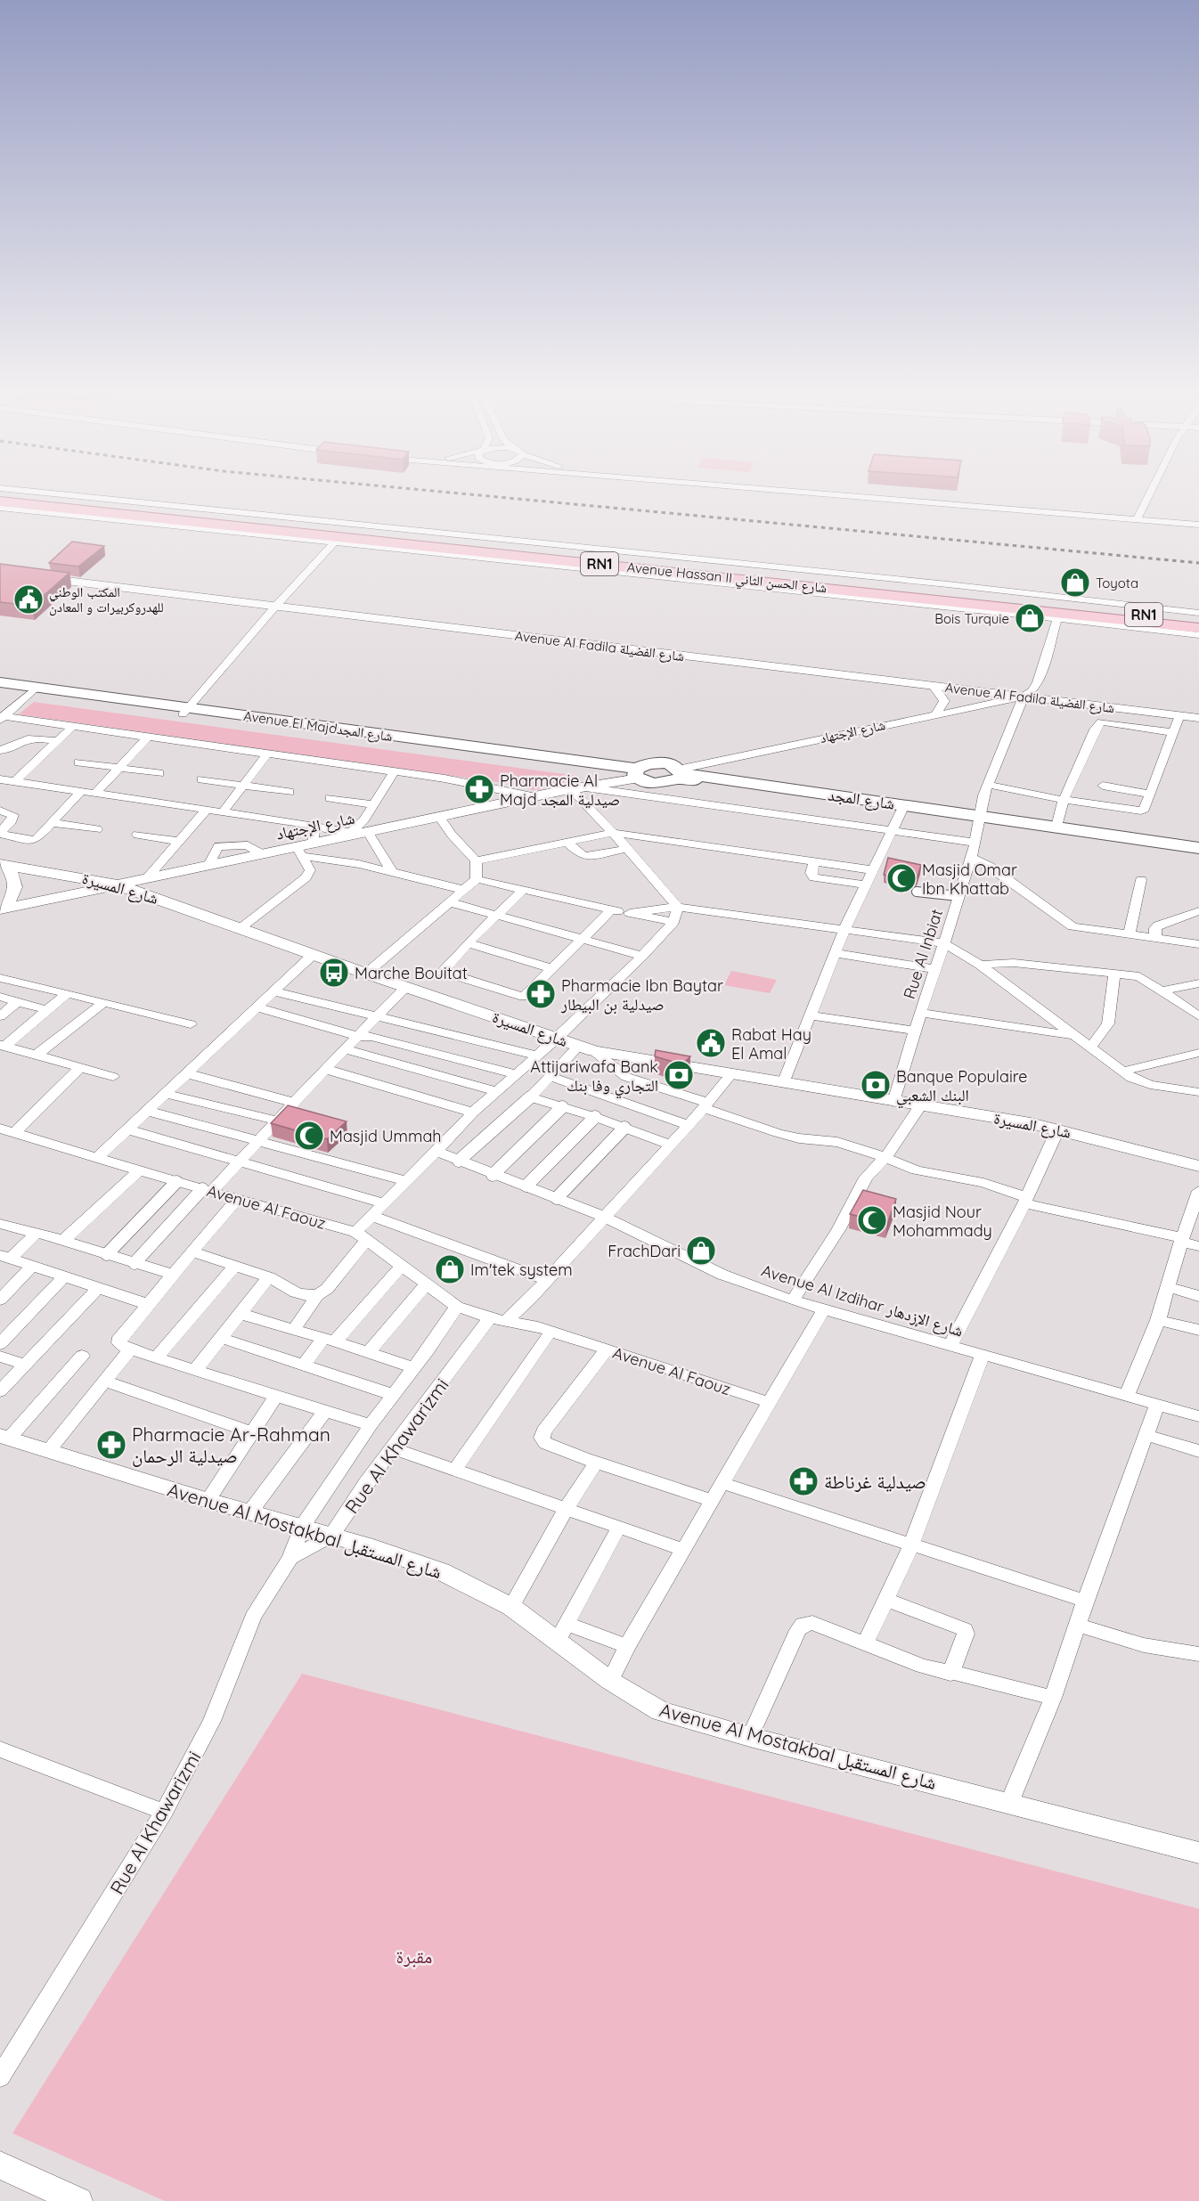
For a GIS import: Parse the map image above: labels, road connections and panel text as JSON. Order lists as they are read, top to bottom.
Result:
{
  "streets": {
    "main road": [
      "RN1",
      "Avenue Hassan II شارع الحسن الثاني",
      "Avenue El Majdشارع المجد",
      "شارع المجد"
    ],
    "street": [
      "Avenue Al Fadila شارع الفضيلة",
      "شارع الإجتهاد",
      "شارع المسيرة",
      "Rue Al Inbiat",
      "Avenue Al Faouz",
      "Avenue Al Izdihar شارع الإزدهار",
      "Rue Al Khawarizmi",
      "Avenue Al Mostakbal شارع المستقبل"
    ]
  },
  "crossings": [
    ["Avenue Al Fadila شارع الفضيلة", "شارع الإجتهاد"],
    ["Avenue Al Fadila شارع الفضيلة", "Rue Al Inbiat"],
    ["Avenue El Majdشارع المجد", "شارع الإجتهاد"],
    ["Avenue El Majdشارع المجد", "شارع المجد"],
    ["شارع الإجتهاد", "شارع المجد"],
    ["شارع الإجتهاد", "شارع المسيرة"],
    ["شارع الإجتهاد", "Rue Al Inbiat"],
    ["شارع المجد", "Rue Al Inbiat"],
    ["شارع المسيرة", "Rue Al Inbiat"],
    ["شارع المسيرة", "Rue Al Khawarizmi"],
    ["Avenue Al Faouz", "Rue Al Khawarizmi"],
    ["Avenue Al Izdihar شارع الإزدهار", "Rue Al Khawarizmi"],
    ["Rue Al Khawarizmi", "Avenue Al Mostakbal شارع المستقبل"]
  ],
  "parks": ["مقبرة"],
  "places": {
    "shop": [
      "Toyota",
      "Bois Turquie",
      "FrachDari",
      "Im'tek system"
    ],
    "public building": ["المكتب الوطني للهدروكربيرات و المعادن", "Rabat Hay El Amal"],
    "pharmacy": [
      "Pharmacie Al Majd صيدلية المجد",
      "Pharmacie Ibn Baytar صيدلية بن البيطار",
      "Pharmacie Ar-Rahman صيدلية الرحمان",
      "صيدلية غرناطة"
    ],
    "mosque": ["Masjid Omar Ibn Khattab", "Masjid Ummah", "Masjid Nour Mohammady"],
    "bus stop": ["Marche Bouitat"],
    "bank": ["Attijariwafa Bank التجاري وفا بنك", "Banque Populaire البنك الشعبي"]
  }
}
